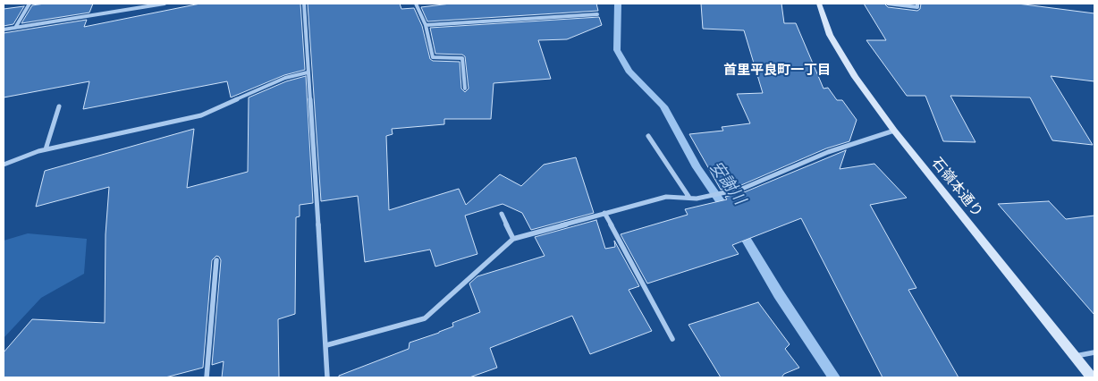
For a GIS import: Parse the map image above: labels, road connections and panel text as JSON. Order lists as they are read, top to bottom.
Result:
{
  "streets": {
    "main road": ["石嶺本通り"]
  },
  "districts": ["首里平良町一丁目"],
  "water": ["安謝川"]
}
